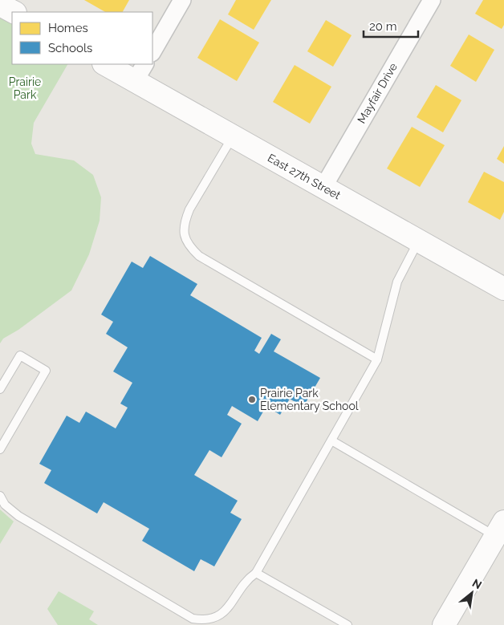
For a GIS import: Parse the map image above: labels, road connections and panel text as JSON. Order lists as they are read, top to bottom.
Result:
{
  "streets": {
    "street": ["Mayfair Drive", "East 27th Street"]
  },
  "crossings": [
    ["Mayfair Drive", "East 27th Street"]
  ],
  "parks": ["Prairie Park"],
  "places": ["Prairie Park Elementary School"],
  "legend": ["Homes", "Schools"],
  "scale_bar": "20 m",
  "north": "top right"
}
